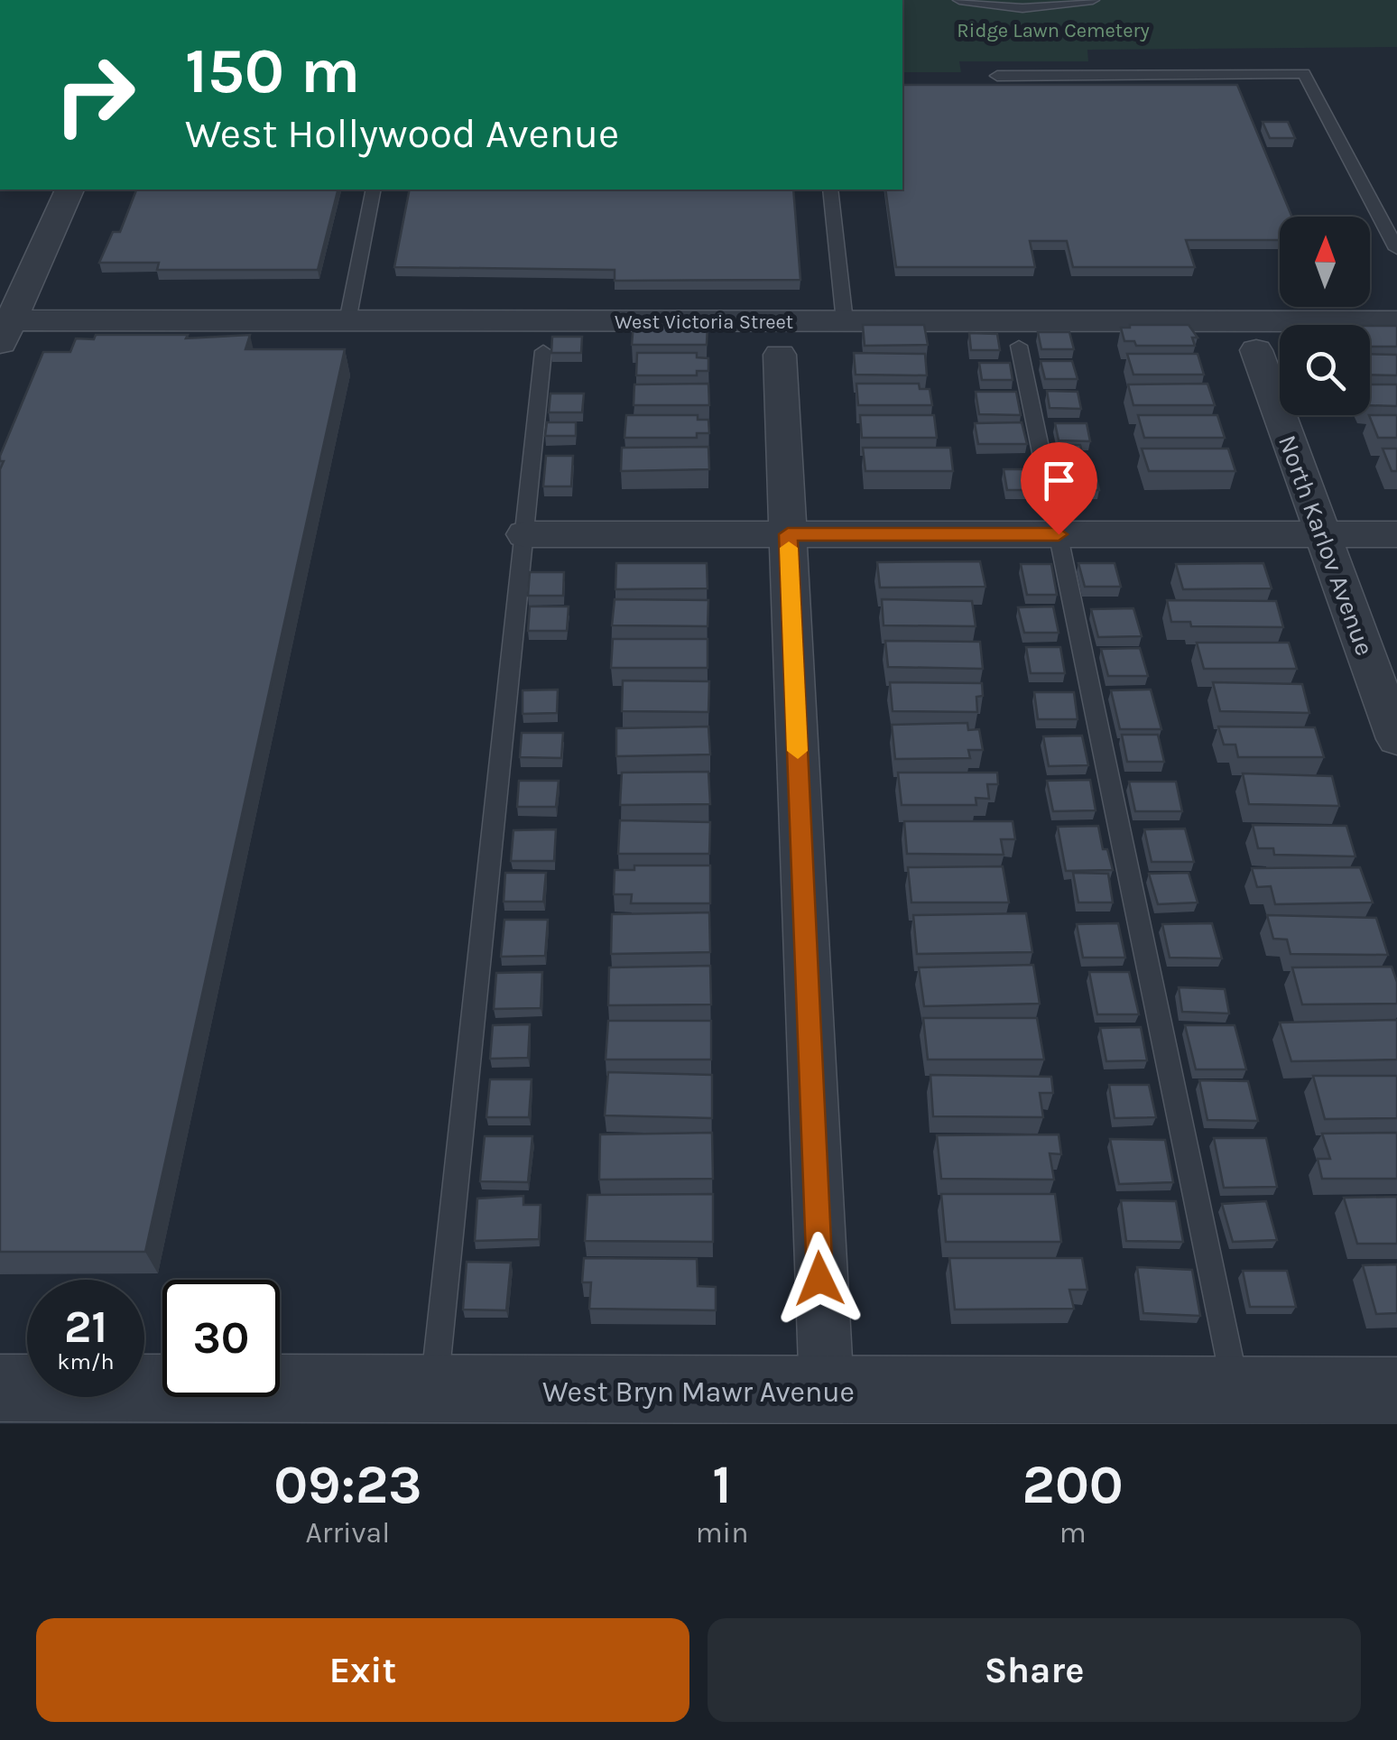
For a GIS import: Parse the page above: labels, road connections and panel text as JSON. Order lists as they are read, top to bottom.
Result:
{
  "streets": {
    "street": ["West Victoria Street", "North Karlov Avenue", "West Bryn Mawr Avenue"]
  },
  "parks": ["Ridge Lawn Cemetery"],
  "north": "top",
  "page": {
    "turn": ["150 m", "West Hollywood Avenue"],
    "speed": "21 km/h",
    "limit": "30",
    "eta": [
      "09:23",
      "Arrival",
      "1",
      "min",
      "200",
      "m"
    ],
    "buttons": ["Exit", "Share"]
  }
}
